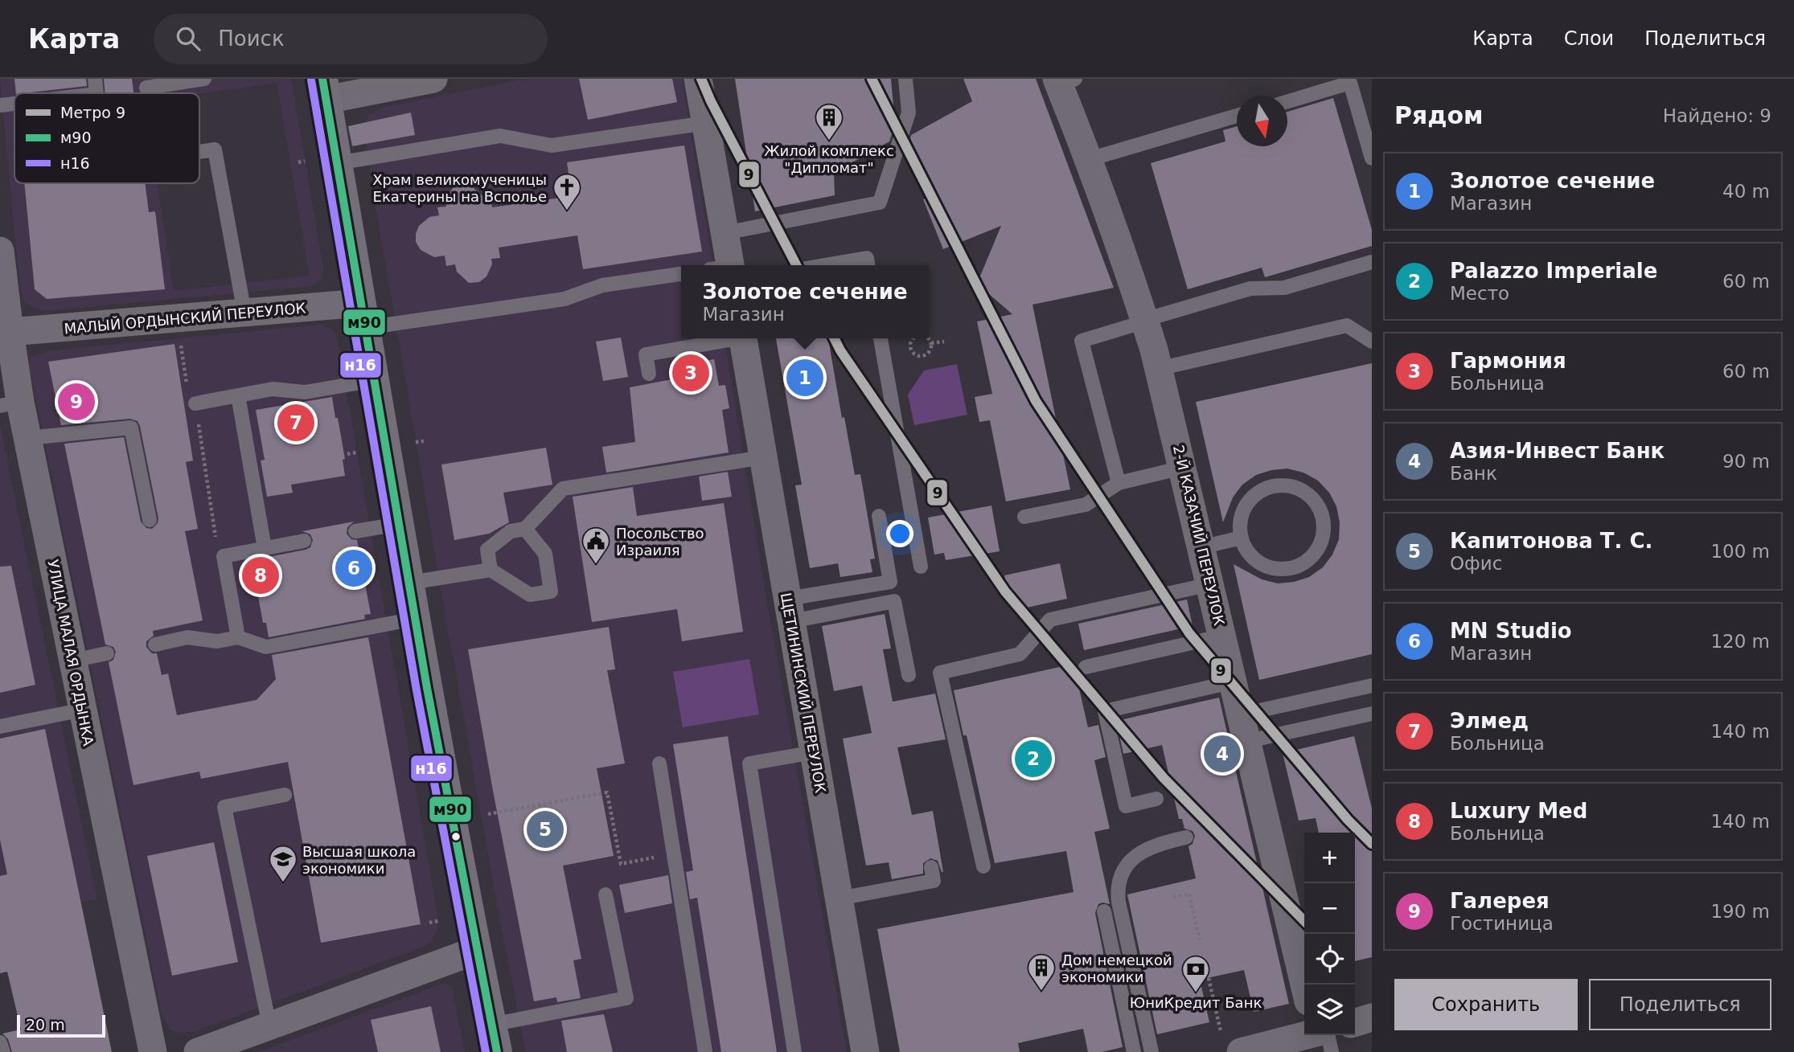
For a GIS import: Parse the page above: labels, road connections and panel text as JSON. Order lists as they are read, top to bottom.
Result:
{
  "streets": {
    "street": [
      "МАЛЫЙ ОРДЫНСКИЙ ПЕРЕУЛОК",
      "2-Й КАЗАЧИЙ ПЕРЕУЛОК",
      "УЛИЦА МАЛАЯ ОРДЫНКА",
      "ЩЕТИНИНСКИЙ ПЕРЕУЛОК"
    ]
  },
  "crossings": [
    ["МАЛЫЙ ОРДЫНСКИЙ ПЕРЕУЛОК", "УЛИЦА МАЛАЯ ОРДЫНКА"]
  ],
  "places": {
    "building": ["Жилой комплекс \"Дипломат\"", "Дом немецкой экономики"],
    "church": ["Храм великомученицы Екатерины на Всполье"],
    "public building": ["Посольство Израиля"],
    "school or university": ["Высшая школа экономики"],
    "bank": ["ЮниКредит Банк"]
  },
  "lines": ["metro line 9", "transit line м90", "transit line н16"],
  "legend": ["Метро 9", "м90", "н16"],
  "scale_bar": "20 m",
  "north": "bottom",
  "page": {
    "header": "Карта",
    "search": "Поиск",
    "nav": ["Карта", "Слои", "Поделиться"],
    "heading": ["Рядом", "Найдено: 9"],
    "list": [
      {
        "mark": "1",
        "name": "Золотое сечение",
        "note": "Магазин",
        "value": "40 m"
      },
      {
        "mark": "2",
        "name": "Palazzo Imperiale",
        "note": "Место",
        "value": "60 m"
      },
      {
        "mark": "3",
        "name": "Гармония",
        "note": "Больница",
        "value": "60 m"
      },
      {
        "mark": "4",
        "name": "Азия-Инвест Банк",
        "note": "Банк",
        "value": "90 m"
      },
      {
        "mark": "5",
        "name": "Капитонова Т. С.",
        "note": "Офис",
        "value": "100 m"
      },
      {
        "mark": "6",
        "name": "MN Studio",
        "note": "Магазин",
        "value": "120 m"
      },
      {
        "mark": "7",
        "name": "Элмед",
        "note": "Больница",
        "value": "140 m"
      },
      {
        "mark": "8",
        "name": "Luxury Med",
        "note": "Больница",
        "value": "140 m"
      },
      {
        "mark": "9",
        "name": "Галерея",
        "note": "Гостиница",
        "value": "190 m"
      }
    ],
    "popup": ["Золотое сечение", "Магазин"],
    "pins": [
      "3",
      "1",
      "9",
      "7",
      "6",
      "8",
      "4",
      "2",
      "5"
    ],
    "map_buttons": ["+", "−"],
    "buttons": ["Сохранить", "Поделиться"],
    "scale": "20 m"
  }
}
